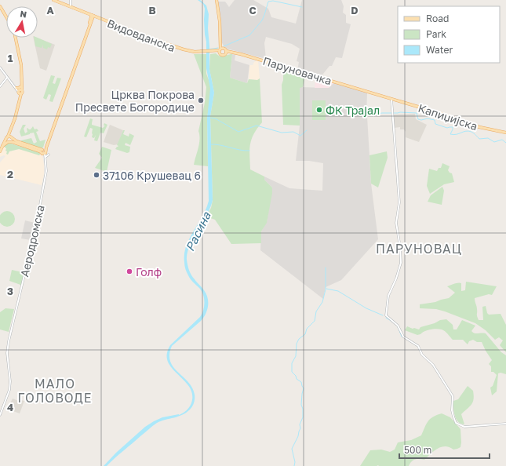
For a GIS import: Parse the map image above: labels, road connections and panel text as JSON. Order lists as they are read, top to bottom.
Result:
{
  "streets": {
    "main road": ["Видовданска", "Паруновачка", "Капиџијска"],
    "street": ["Аеродромска"]
  },
  "crossings": [
    ["Паруновачка", "Капиџијска"]
  ],
  "districts": ["ПАРУНОВАЦ", "МАЛО ГОЛОВОДЕ"],
  "water": ["Расина"],
  "places": [
    "Црква Покрова Пресвете Богородице",
    "ФК Трајал",
    "37106 Крушевац 6",
    "Голф"
  ],
  "legend": ["Road", "Park", "Water"],
  "scale_bar": "500 m",
  "north": "top",
  "grid": {
    "columns": [
      "A",
      "B",
      "C",
      "D"
    ],
    "rows": [
      "1",
      "2",
      "3",
      "4"
    ]
  }
}
